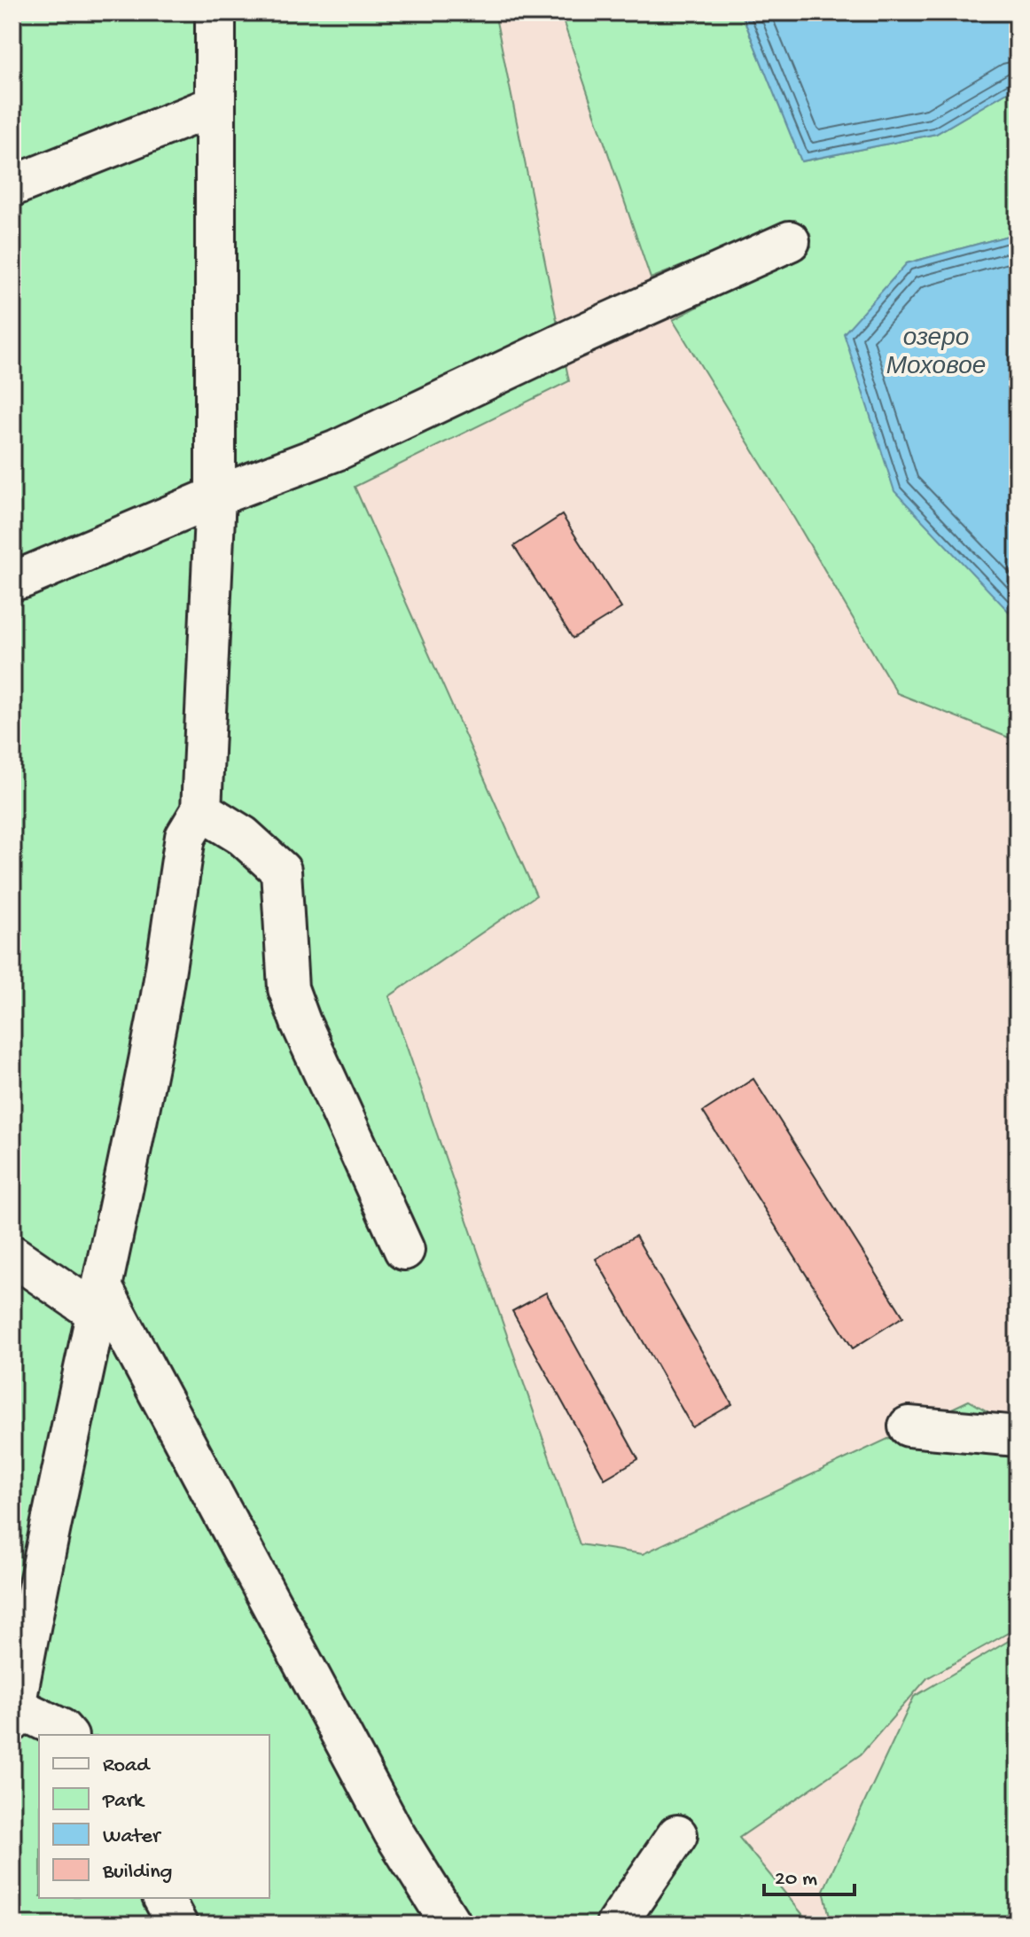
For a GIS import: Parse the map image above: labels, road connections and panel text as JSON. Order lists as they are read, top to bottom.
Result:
{
  "water": ["озеро Моховое"],
  "legend": [
    "Road",
    "Park",
    "Water",
    "Building"
  ],
  "scale_bar": "20 m"
}
